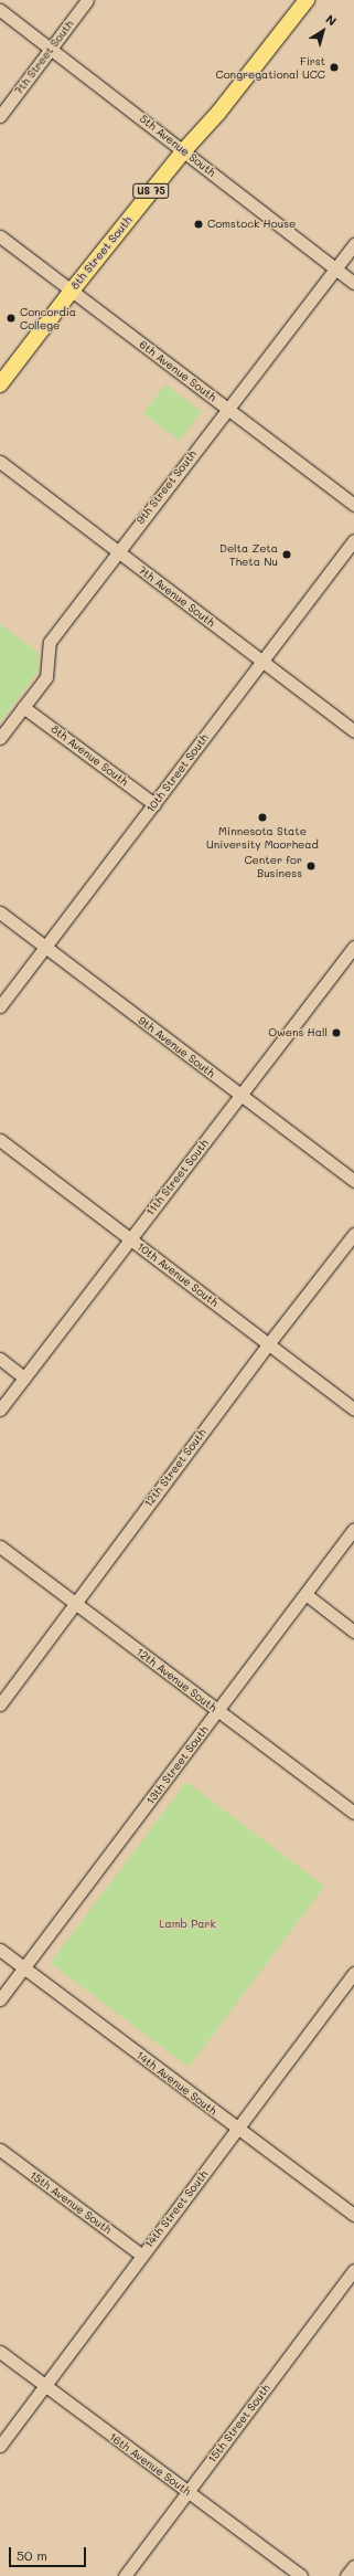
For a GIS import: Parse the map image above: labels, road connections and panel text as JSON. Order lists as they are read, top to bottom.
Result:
{
  "streets": {
    "main road": ["US 75", "8th Street South"],
    "street": [
      "7th Street South",
      "5th Avenue South",
      "6th Avenue South",
      "9th Street South",
      "7th Avenue South",
      "8th Avenue South",
      "10th Street South",
      "9th Avenue South",
      "11th Street South",
      "10th Avenue South",
      "12th Street South",
      "12th Avenue South",
      "13th Street South",
      "14th Avenue South",
      "15th Avenue South",
      "14th Street South",
      "15th Street South",
      "16th Avenue South"
    ]
  },
  "crossings": [
    ["7th Street South", "5th Avenue South"],
    ["5th Avenue South", "8th Street South"],
    ["5th Avenue South", "9th Street South"],
    ["8th Street South", "6th Avenue South"],
    ["6th Avenue South", "9th Street South"],
    ["9th Street South", "7th Avenue South"],
    ["9th Street South", "8th Avenue South"],
    ["7th Avenue South", "10th Street South"],
    ["8th Avenue South", "10th Street South"],
    ["10th Street South", "9th Avenue South"],
    ["9th Avenue South", "11th Street South"],
    ["11th Street South", "10th Avenue South"],
    ["10th Avenue South", "12th Street South"],
    ["12th Street South", "12th Avenue South"],
    ["12th Avenue South", "13th Street South"],
    ["13th Street South", "14th Avenue South"],
    ["14th Avenue South", "14th Street South"],
    ["15th Avenue South", "14th Street South"],
    ["14th Street South", "16th Avenue South"],
    ["15th Street South", "16th Avenue South"]
  ],
  "parks": ["Lamb Park"],
  "places": [
    "First Congregational UCC",
    "Comstock House",
    "Concordia College",
    "Delta Zeta Theta Nu",
    "Minnesota State University Moorhead",
    "Center for Business",
    "Owens Hall"
  ],
  "scale_bar": "50 m",
  "north": "top right"
}
